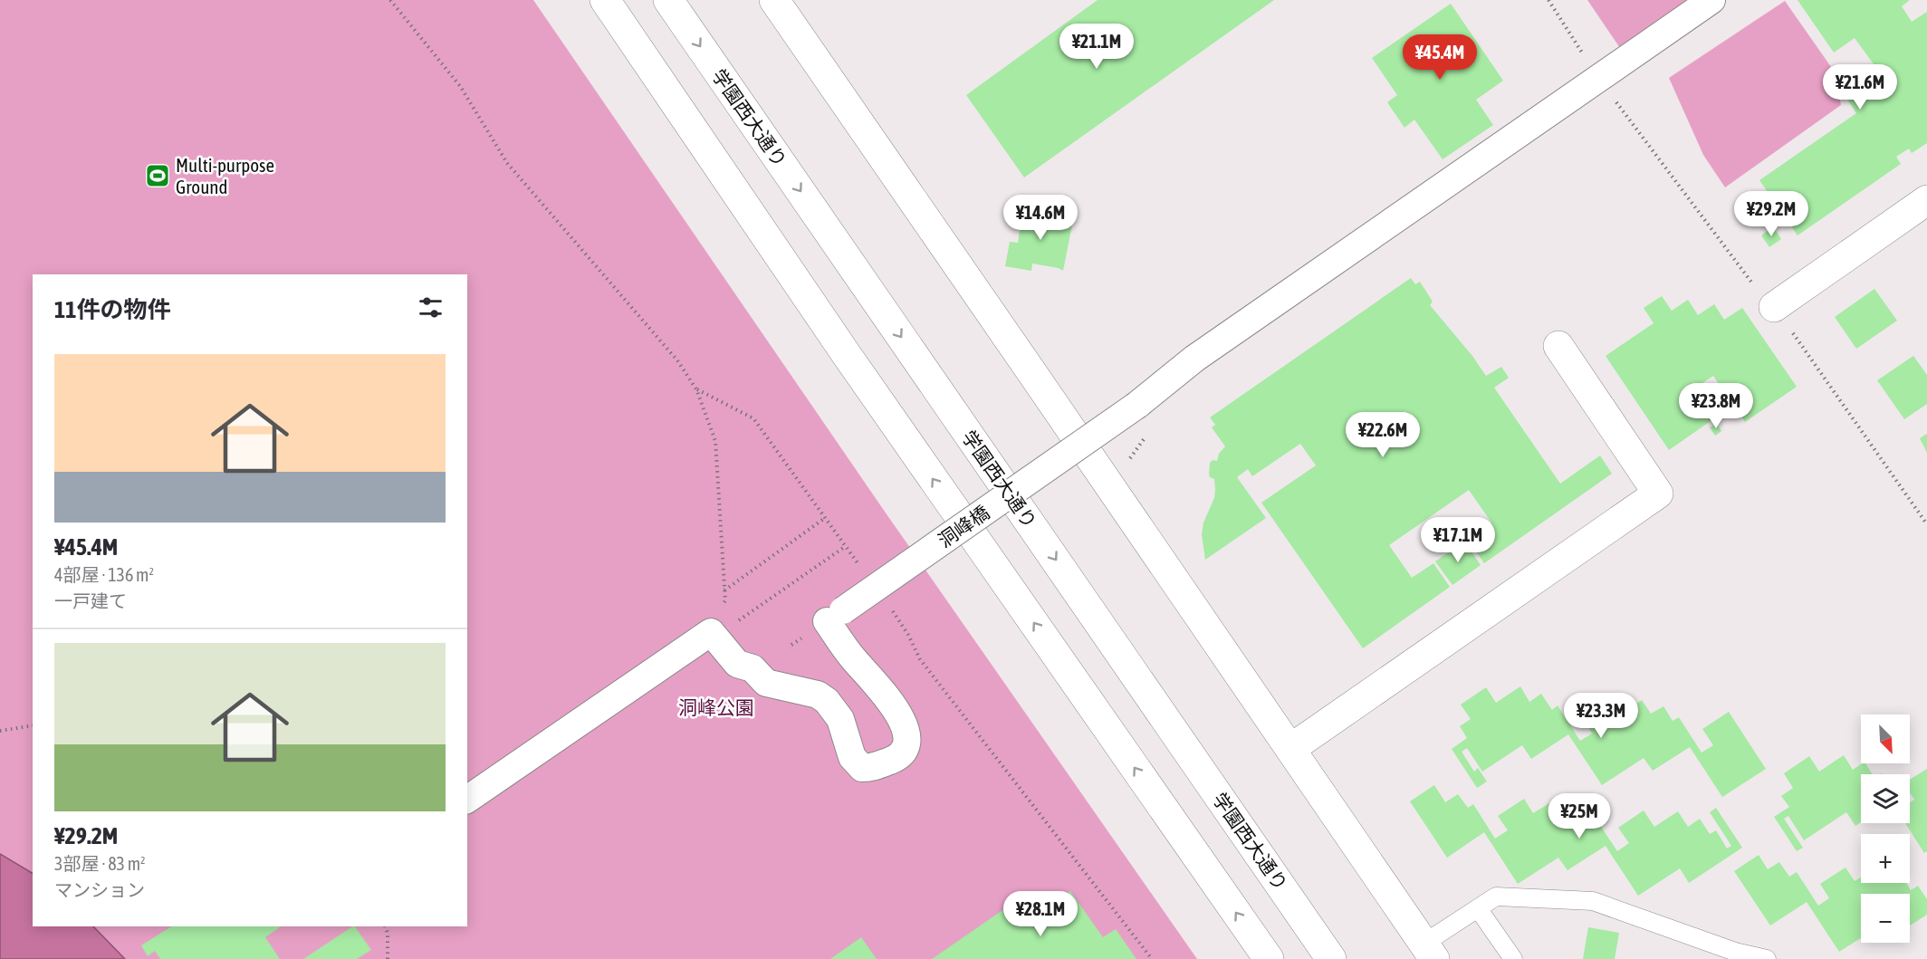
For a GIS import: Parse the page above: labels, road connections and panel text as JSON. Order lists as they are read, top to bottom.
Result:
{
  "streets": {
    "main road": ["学園西大通り"],
    "street": ["洞峰橋"]
  },
  "parks": ["洞峰公園"],
  "places": {
    "sports": ["Multi-purpose Ground"]
  },
  "north": "bottom right",
  "page": {
    "price": [
      "¥21.1M",
      "¥45.4M",
      "¥21.6M",
      "¥29.2M",
      "¥14.6M",
      "¥23.8M",
      "¥22.6M",
      "¥17.1M",
      "¥23.3M",
      "¥25M",
      "¥28.1M"
    ],
    "heading": "11件の物件",
    "list": [
      {
        "name": "¥45.4M",
        "note": "4部屋 · 136 m² · 一戸建て"
      },
      {
        "name": "¥29.2M",
        "note": "3部屋 · 83 m² · マンション"
      }
    ],
    "map_buttons": ["+", "−"]
  }
}
